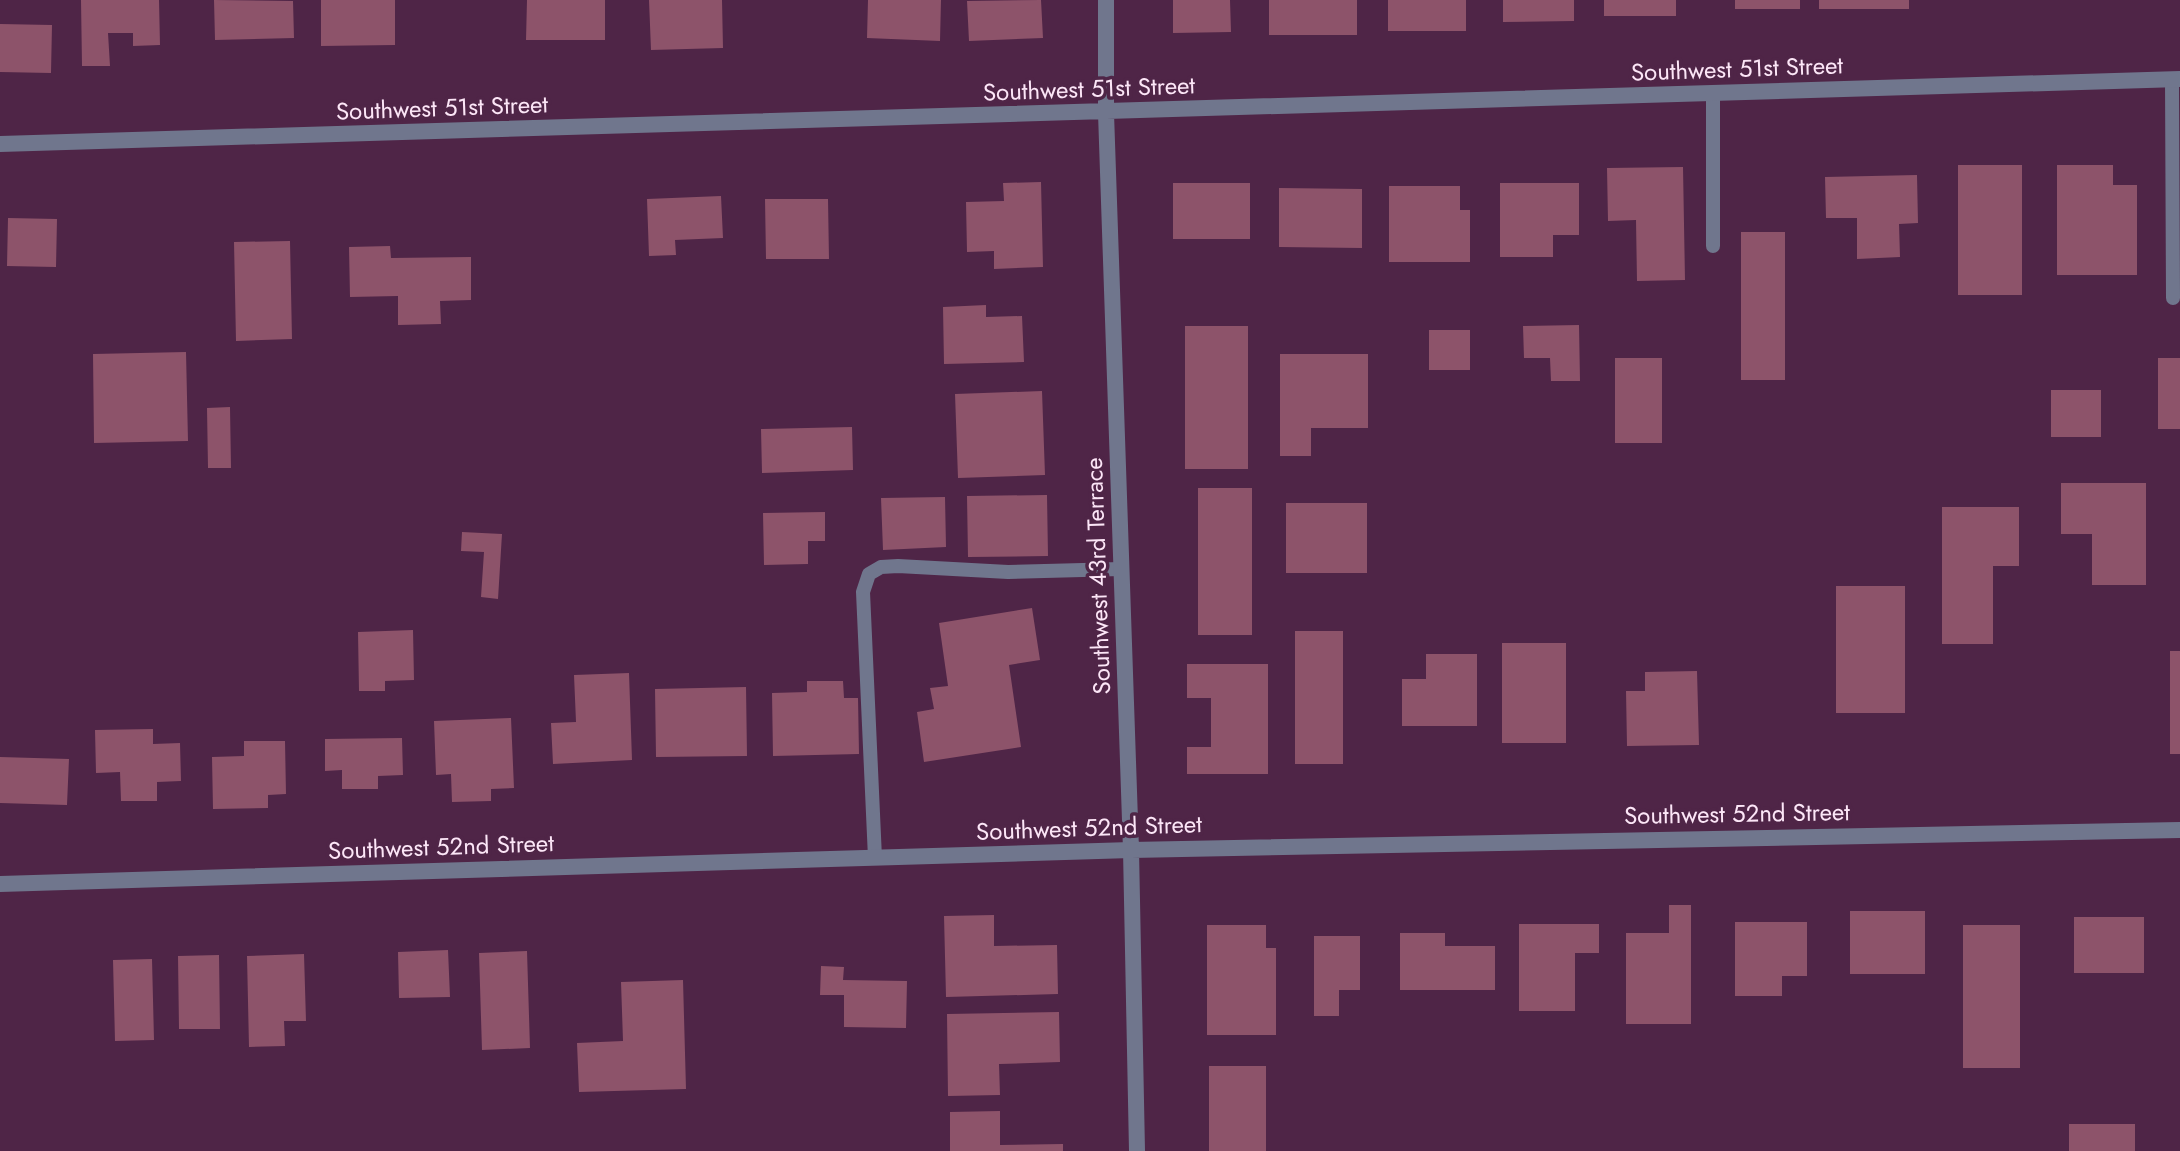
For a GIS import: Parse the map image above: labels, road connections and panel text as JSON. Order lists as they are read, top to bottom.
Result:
{
  "streets": {
    "street": ["Southwest 51st Street", "Southwest 43rd Terrace", "Southwest 52nd Street"]
  },
  "crossings": [
    ["Southwest 51st Street", "Southwest 43rd Terrace"],
    ["Southwest 43rd Terrace", "Southwest 52nd Street"]
  ]
}
